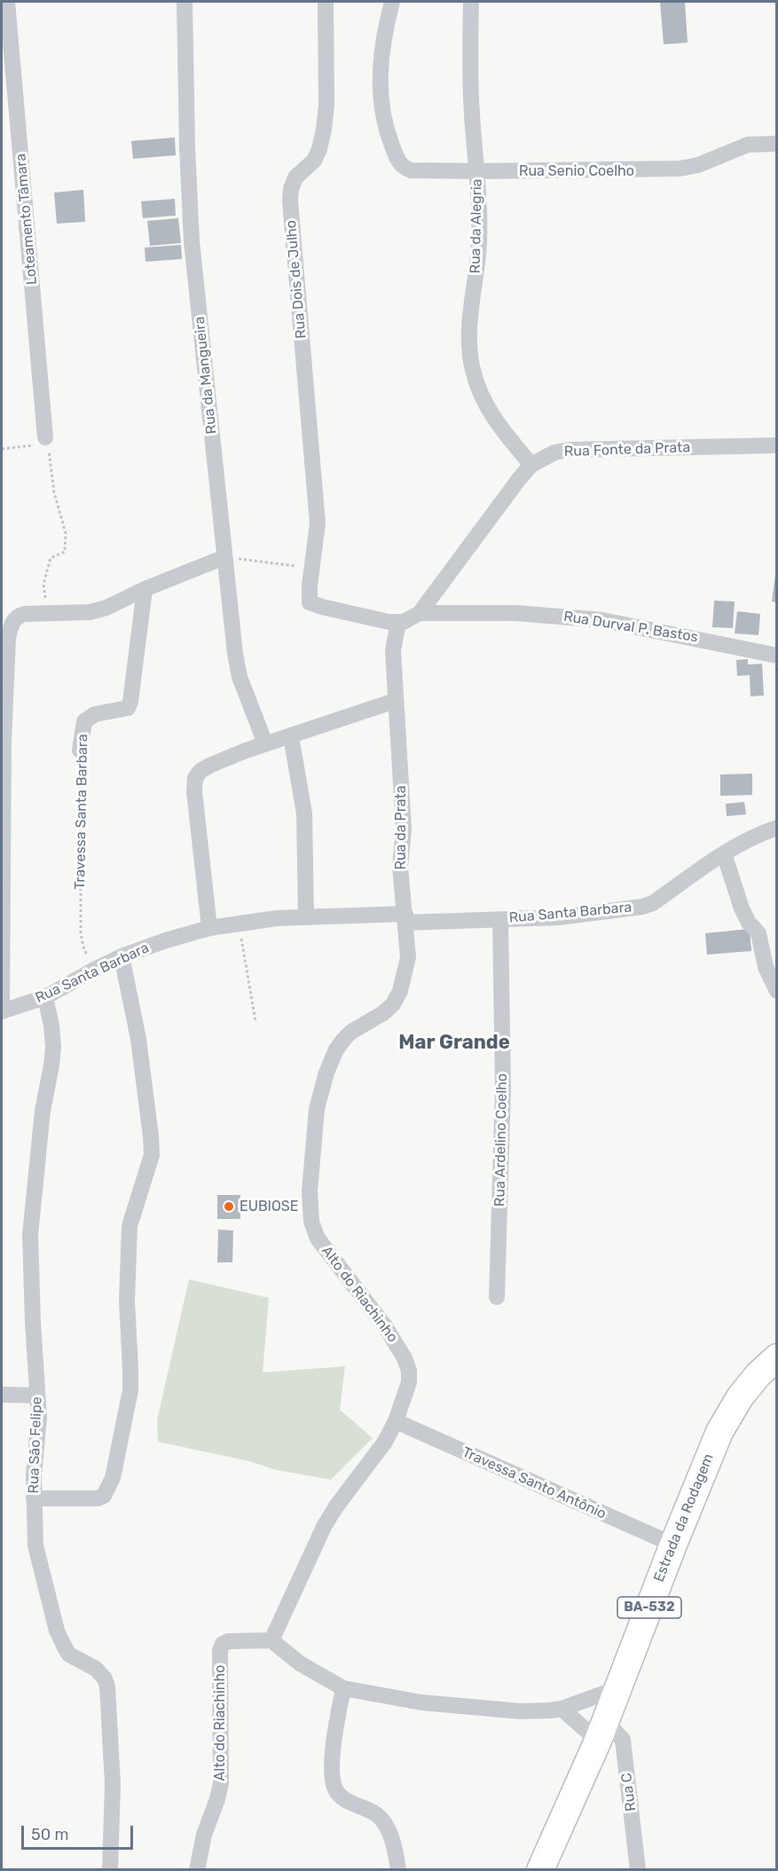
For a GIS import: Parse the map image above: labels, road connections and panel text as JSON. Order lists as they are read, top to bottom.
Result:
{
  "streets": {
    "main road": ["Estrada da Rodagem", "BA-532"],
    "street": [
      "Rua Senio Coelho",
      "Loteamento Tâmara",
      "Rua da Alegria",
      "Rua Dois de Julho",
      "Rua da Mangueira",
      "Rua Fonte da Prata",
      "Rua Durval P. Bastos",
      "Travessa Santa Barbara",
      "Rua da Prata",
      "Rua Santa Barbara",
      "Rua Ardelino Coelho",
      "Alto do Riachinho",
      "Rua São Felipe",
      "Travessa Santo Antônio",
      "Rua C"
    ]
  },
  "crossings": [
    ["Rua Senio Coelho", "Rua da Alegria"],
    ["Rua da Alegria", "Rua Fonte da Prata"],
    ["Rua Fonte da Prata", "Rua Durval P. Bastos"],
    ["Travessa Santa Barbara", "Rua Santa Barbara"],
    ["Rua da Prata", "Rua Santa Barbara"],
    ["Rua da Prata", "Alto do Riachinho"],
    ["Rua Santa Barbara", "Rua Ardelino Coelho"],
    ["Rua Santa Barbara", "Alto do Riachinho"],
    ["Rua Santa Barbara", "Rua São Felipe"],
    ["Alto do Riachinho", "Travessa Santo Antônio"],
    ["Travessa Santo Antônio", "Estrada da Rodagem"],
    ["Estrada da Rodagem", "Rua C"]
  ],
  "districts": ["Mar Grande"],
  "places": ["EUBIOSE"],
  "scale_bar": "50 m"
}
